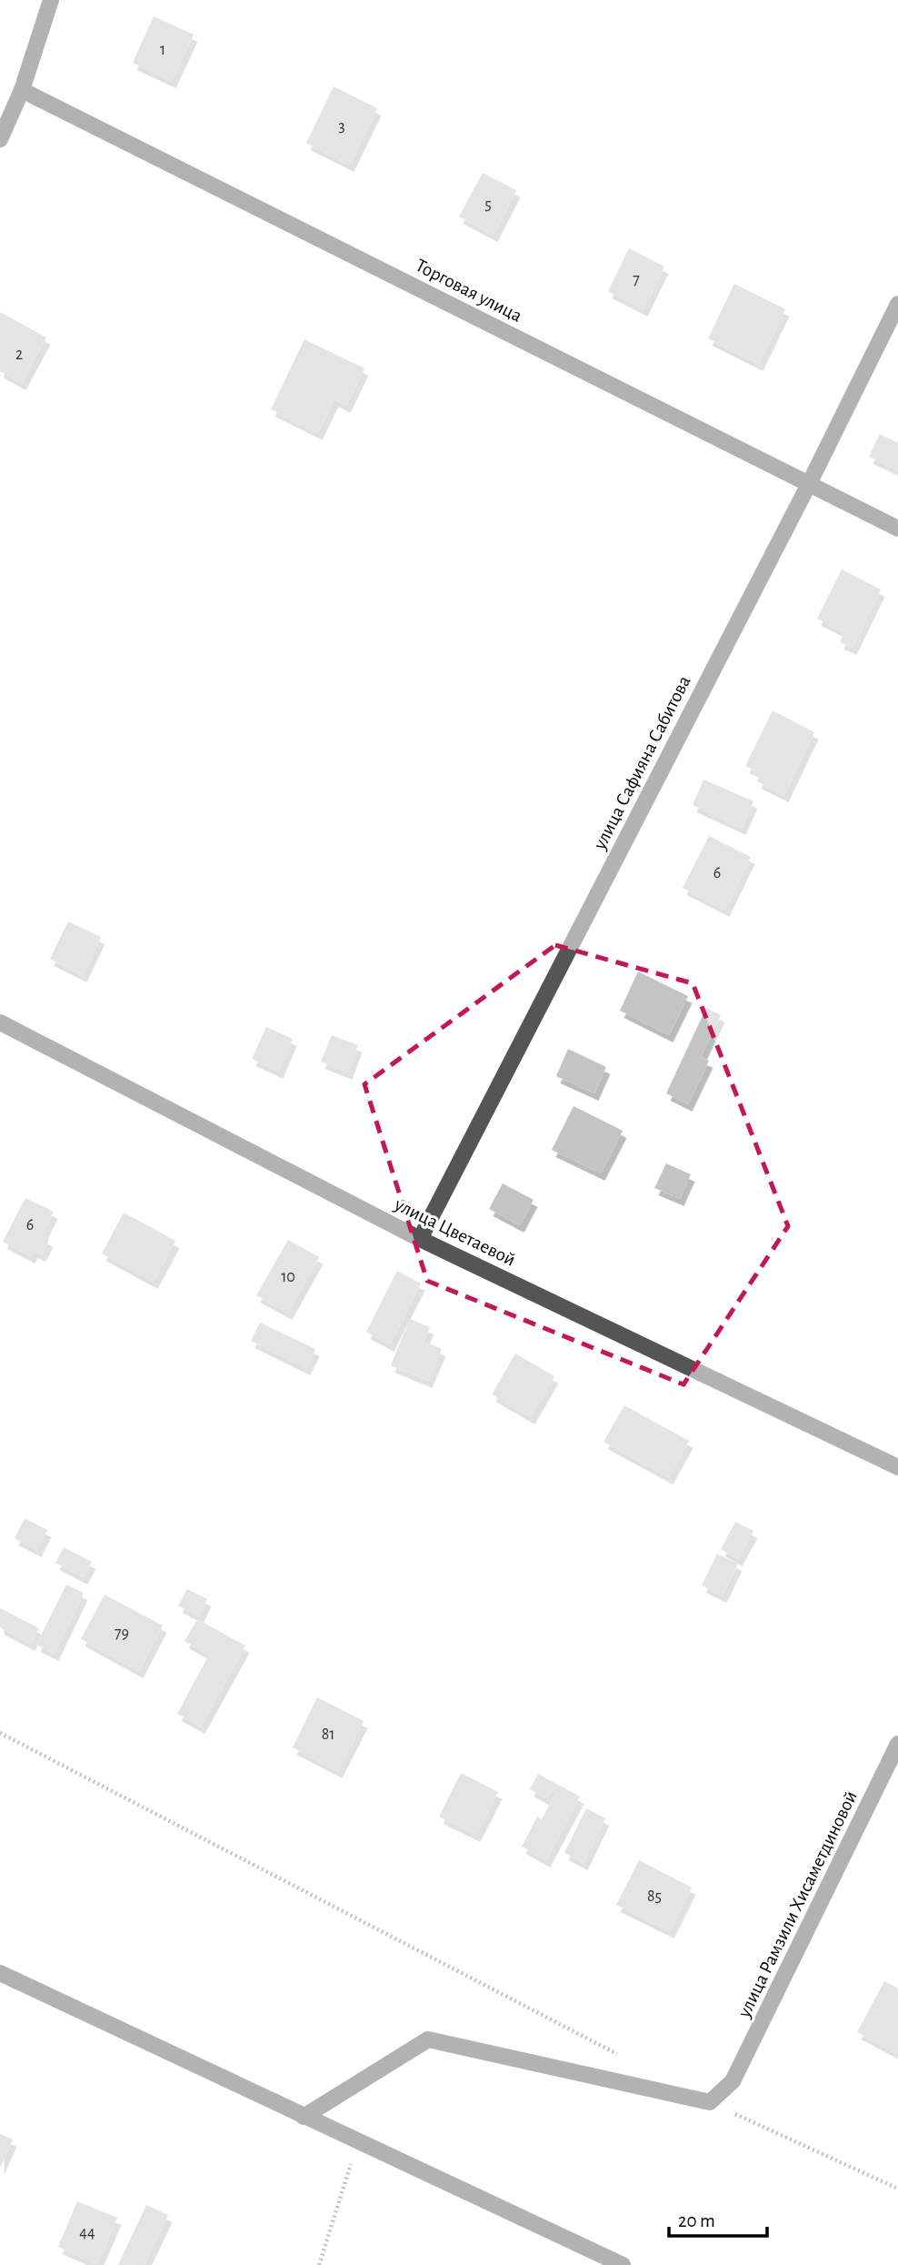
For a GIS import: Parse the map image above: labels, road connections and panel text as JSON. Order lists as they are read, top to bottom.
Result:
{
  "streets": {
    "street": [
      "Торговая улица",
      "улица Сафияна Сабитова",
      "улица Цветаевой",
      "улица Рамзили Хисаметдиновой"
    ]
  },
  "crossings": [
    ["Торговая улица", "улица Сафияна Сабитова"],
    ["улица Сафияна Сабитова", "улица Цветаевой"]
  ],
  "house_numbers": [
    "1",
    "3",
    "5",
    "7",
    "2",
    "6",
    "6",
    "10",
    "79",
    "81",
    "85",
    "44"
  ],
  "scale_bar": "20 m"
}
